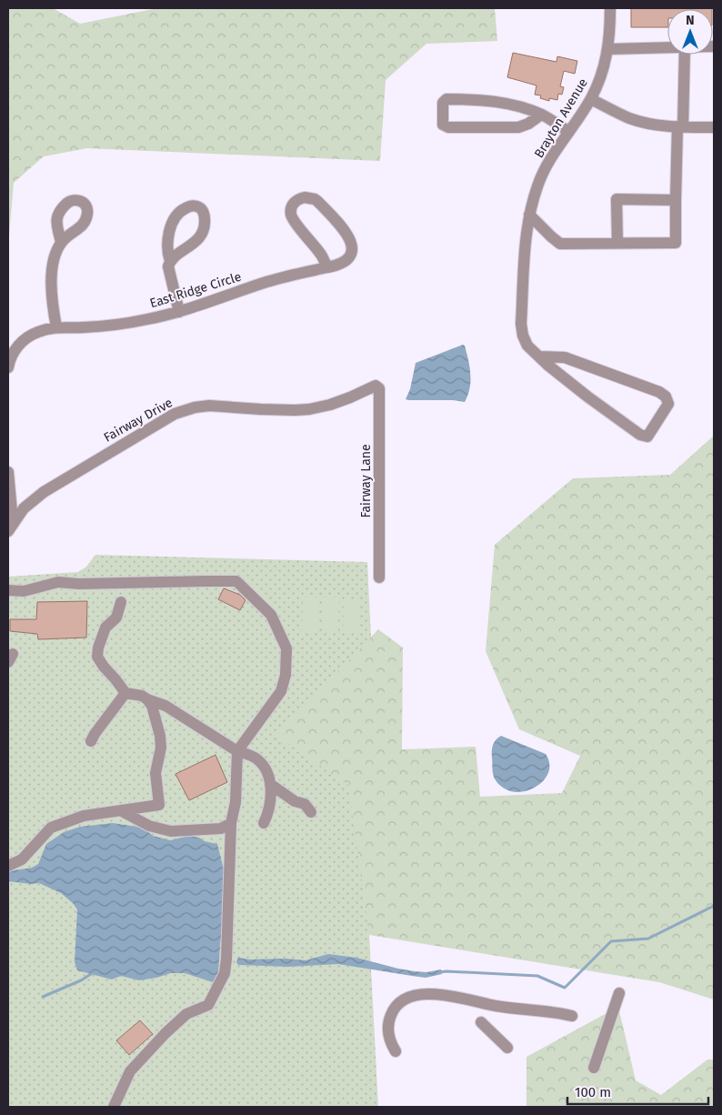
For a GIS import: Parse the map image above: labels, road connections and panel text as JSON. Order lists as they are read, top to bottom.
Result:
{
  "streets": {
    "street": [
      "Brayton Avenue",
      "East Ridge Circle",
      "Fairway Drive",
      "Fairway Lane"
    ]
  },
  "crossings": [
    ["Fairway Drive", "Fairway Lane"]
  ],
  "scale_bar": "100 m",
  "north": "top"
}
